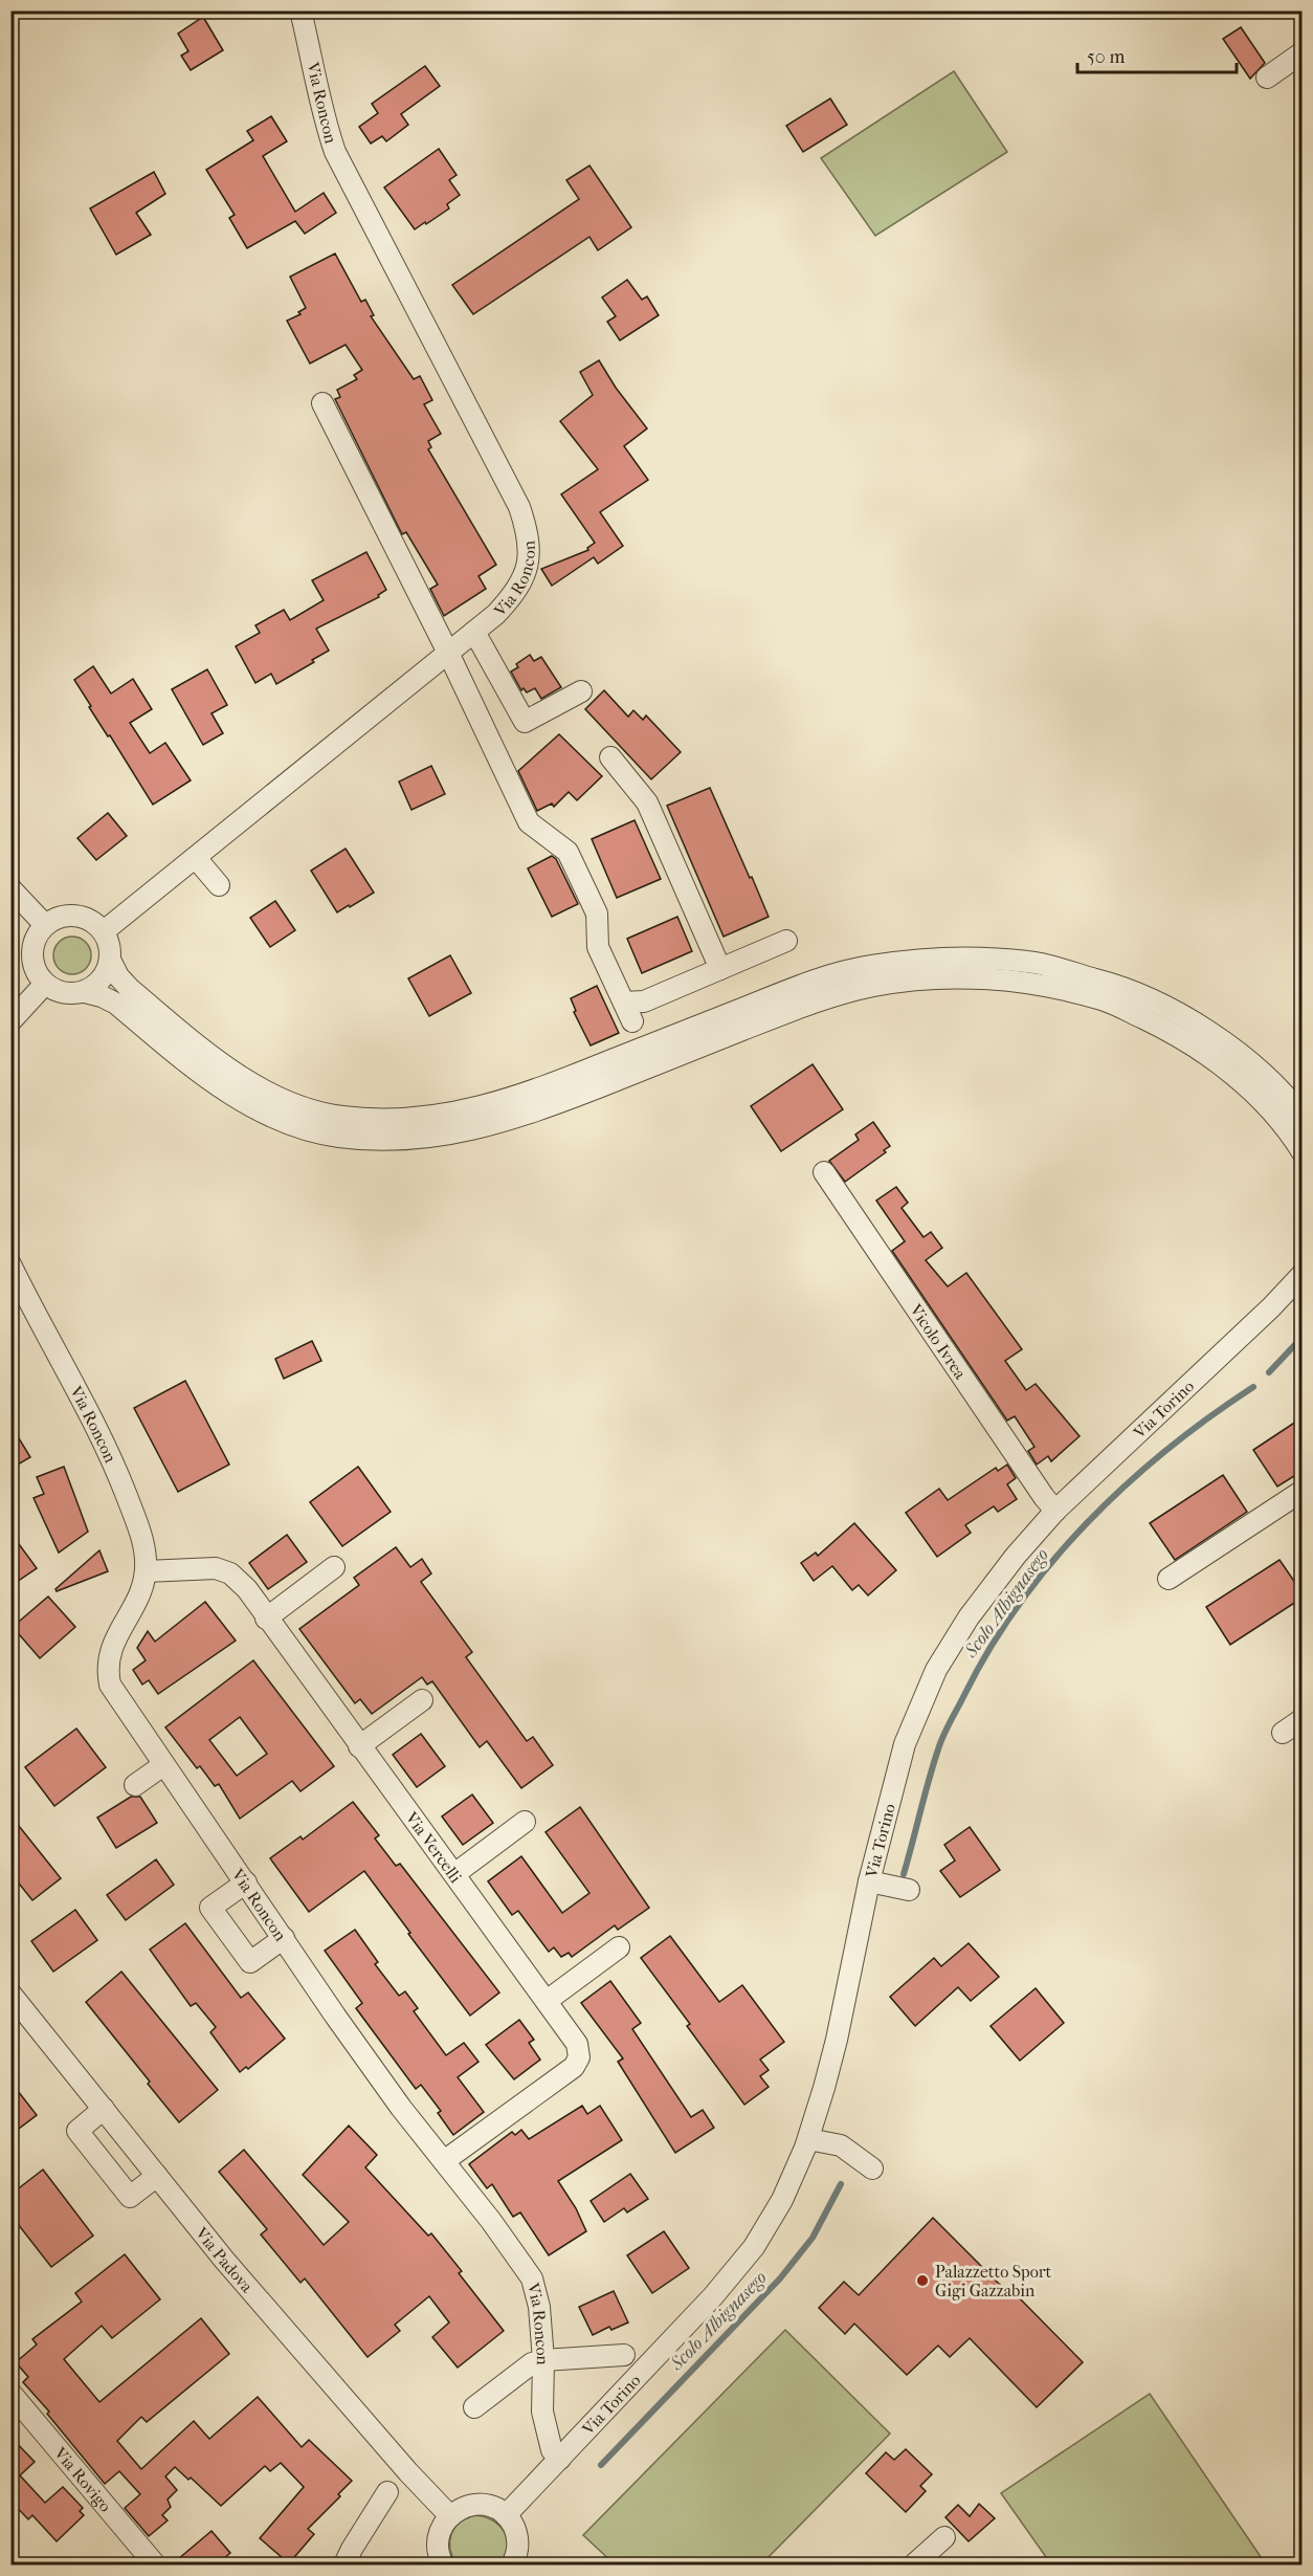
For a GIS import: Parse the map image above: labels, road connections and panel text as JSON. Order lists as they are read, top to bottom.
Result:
{
  "streets": {
    "street": [
      "Via Roncon",
      "Vicolo Ivrea",
      "Via Torino",
      "Via Vercelli",
      "Via Padova",
      "Via Rovigo"
    ]
  },
  "crossings": [
    ["Via Roncon", "Via Torino"],
    ["Via Roncon", "Via Vercelli"],
    ["Vicolo Ivrea", "Via Torino"]
  ],
  "water": ["Scolo Albignasego"],
  "places": ["Palazzetto Sport Gigi Gazzabin"],
  "scale_bar": "50 m"
}
